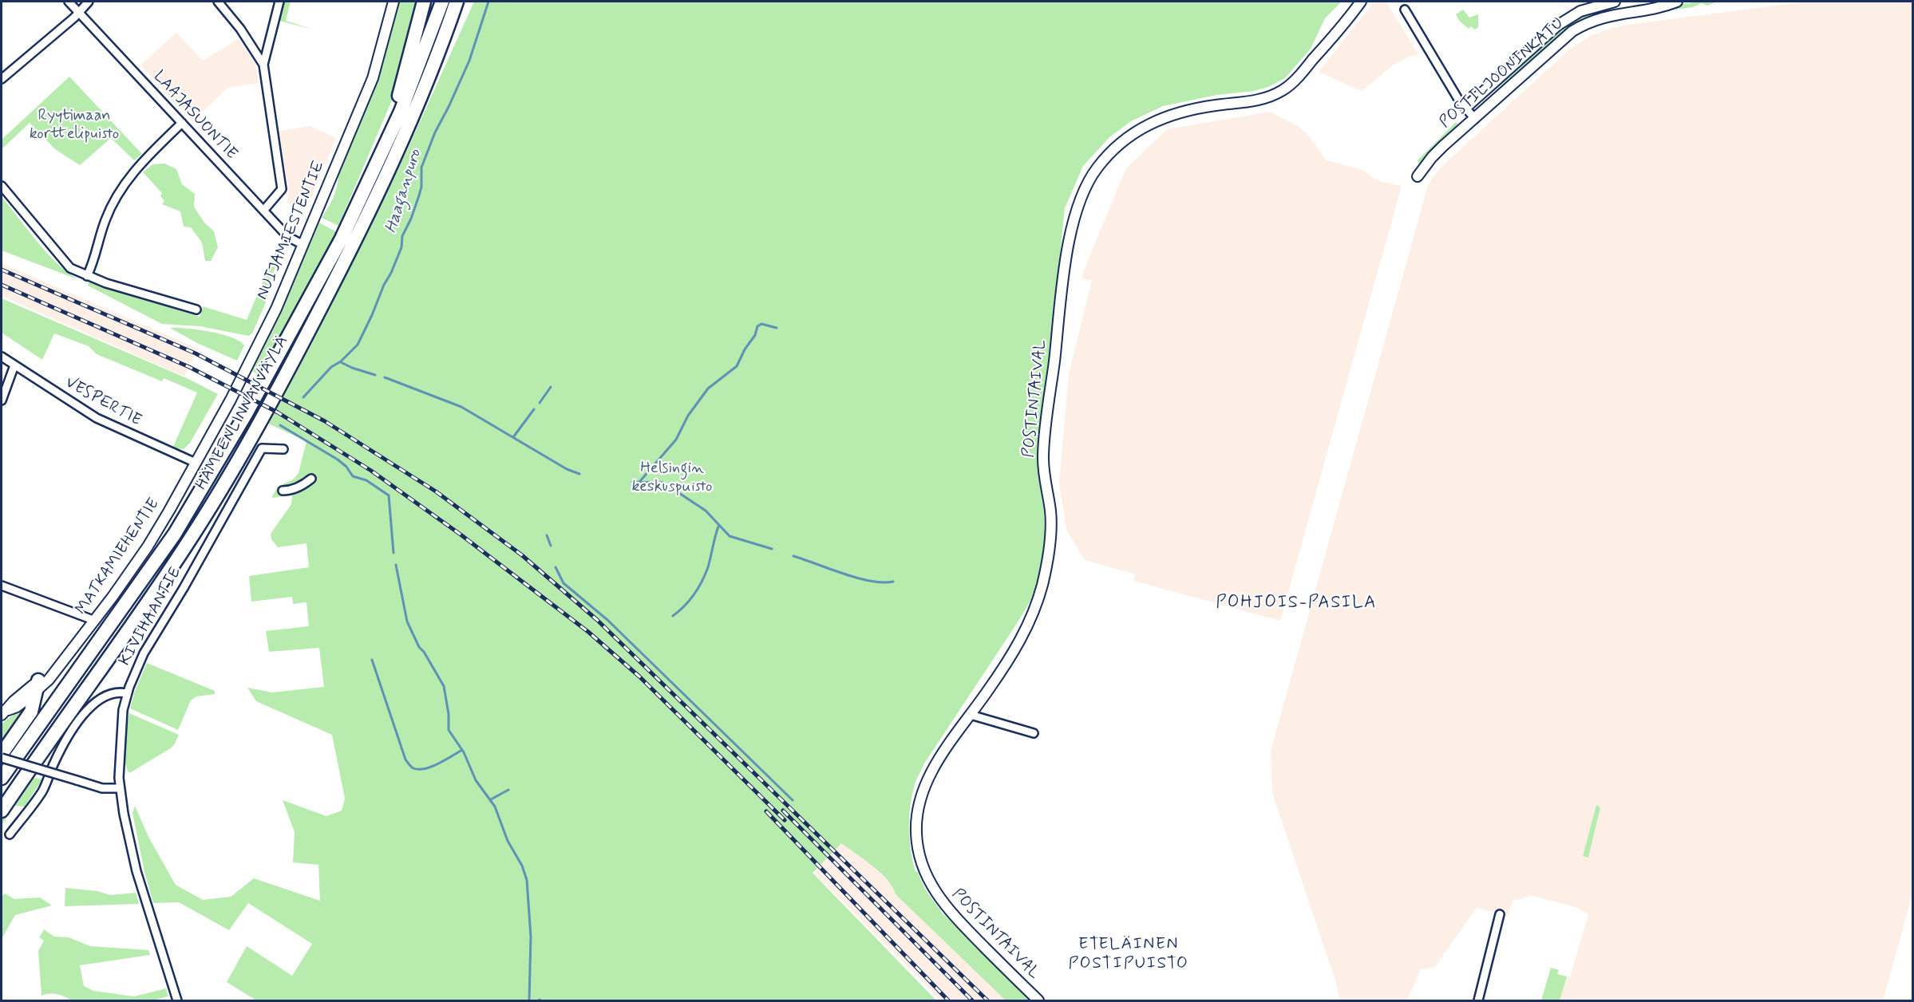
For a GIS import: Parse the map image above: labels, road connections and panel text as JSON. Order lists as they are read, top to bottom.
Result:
{
  "streets": {
    "highway": ["HÄMEENLINNANVÄYLÄ"],
    "street": [
      "POSTILJOONINKATU",
      "LAAJASUONTIE",
      "NUIJAMIESTENTIE",
      "POSTINTAIVAL",
      "VESPERTIE",
      "MATKAMIEHENTIE",
      "KIVIHAANTIE"
    ]
  },
  "crossings": [
    ["LAAJASUONTIE", "NUIJAMIESTENTIE"],
    ["NUIJAMIESTENTIE", "VESPERTIE"],
    ["NUIJAMIESTENTIE", "MATKAMIEHENTIE"],
    ["VESPERTIE", "MATKAMIEHENTIE"]
  ],
  "districts": ["POHJOIS-PASILA", "ETELÄINEN POSTIPUISTO"],
  "water": ["Haaganpuro"],
  "parks": ["Ryytimaan korttelipuisto", "Helsingin keskuspuisto"]
}
